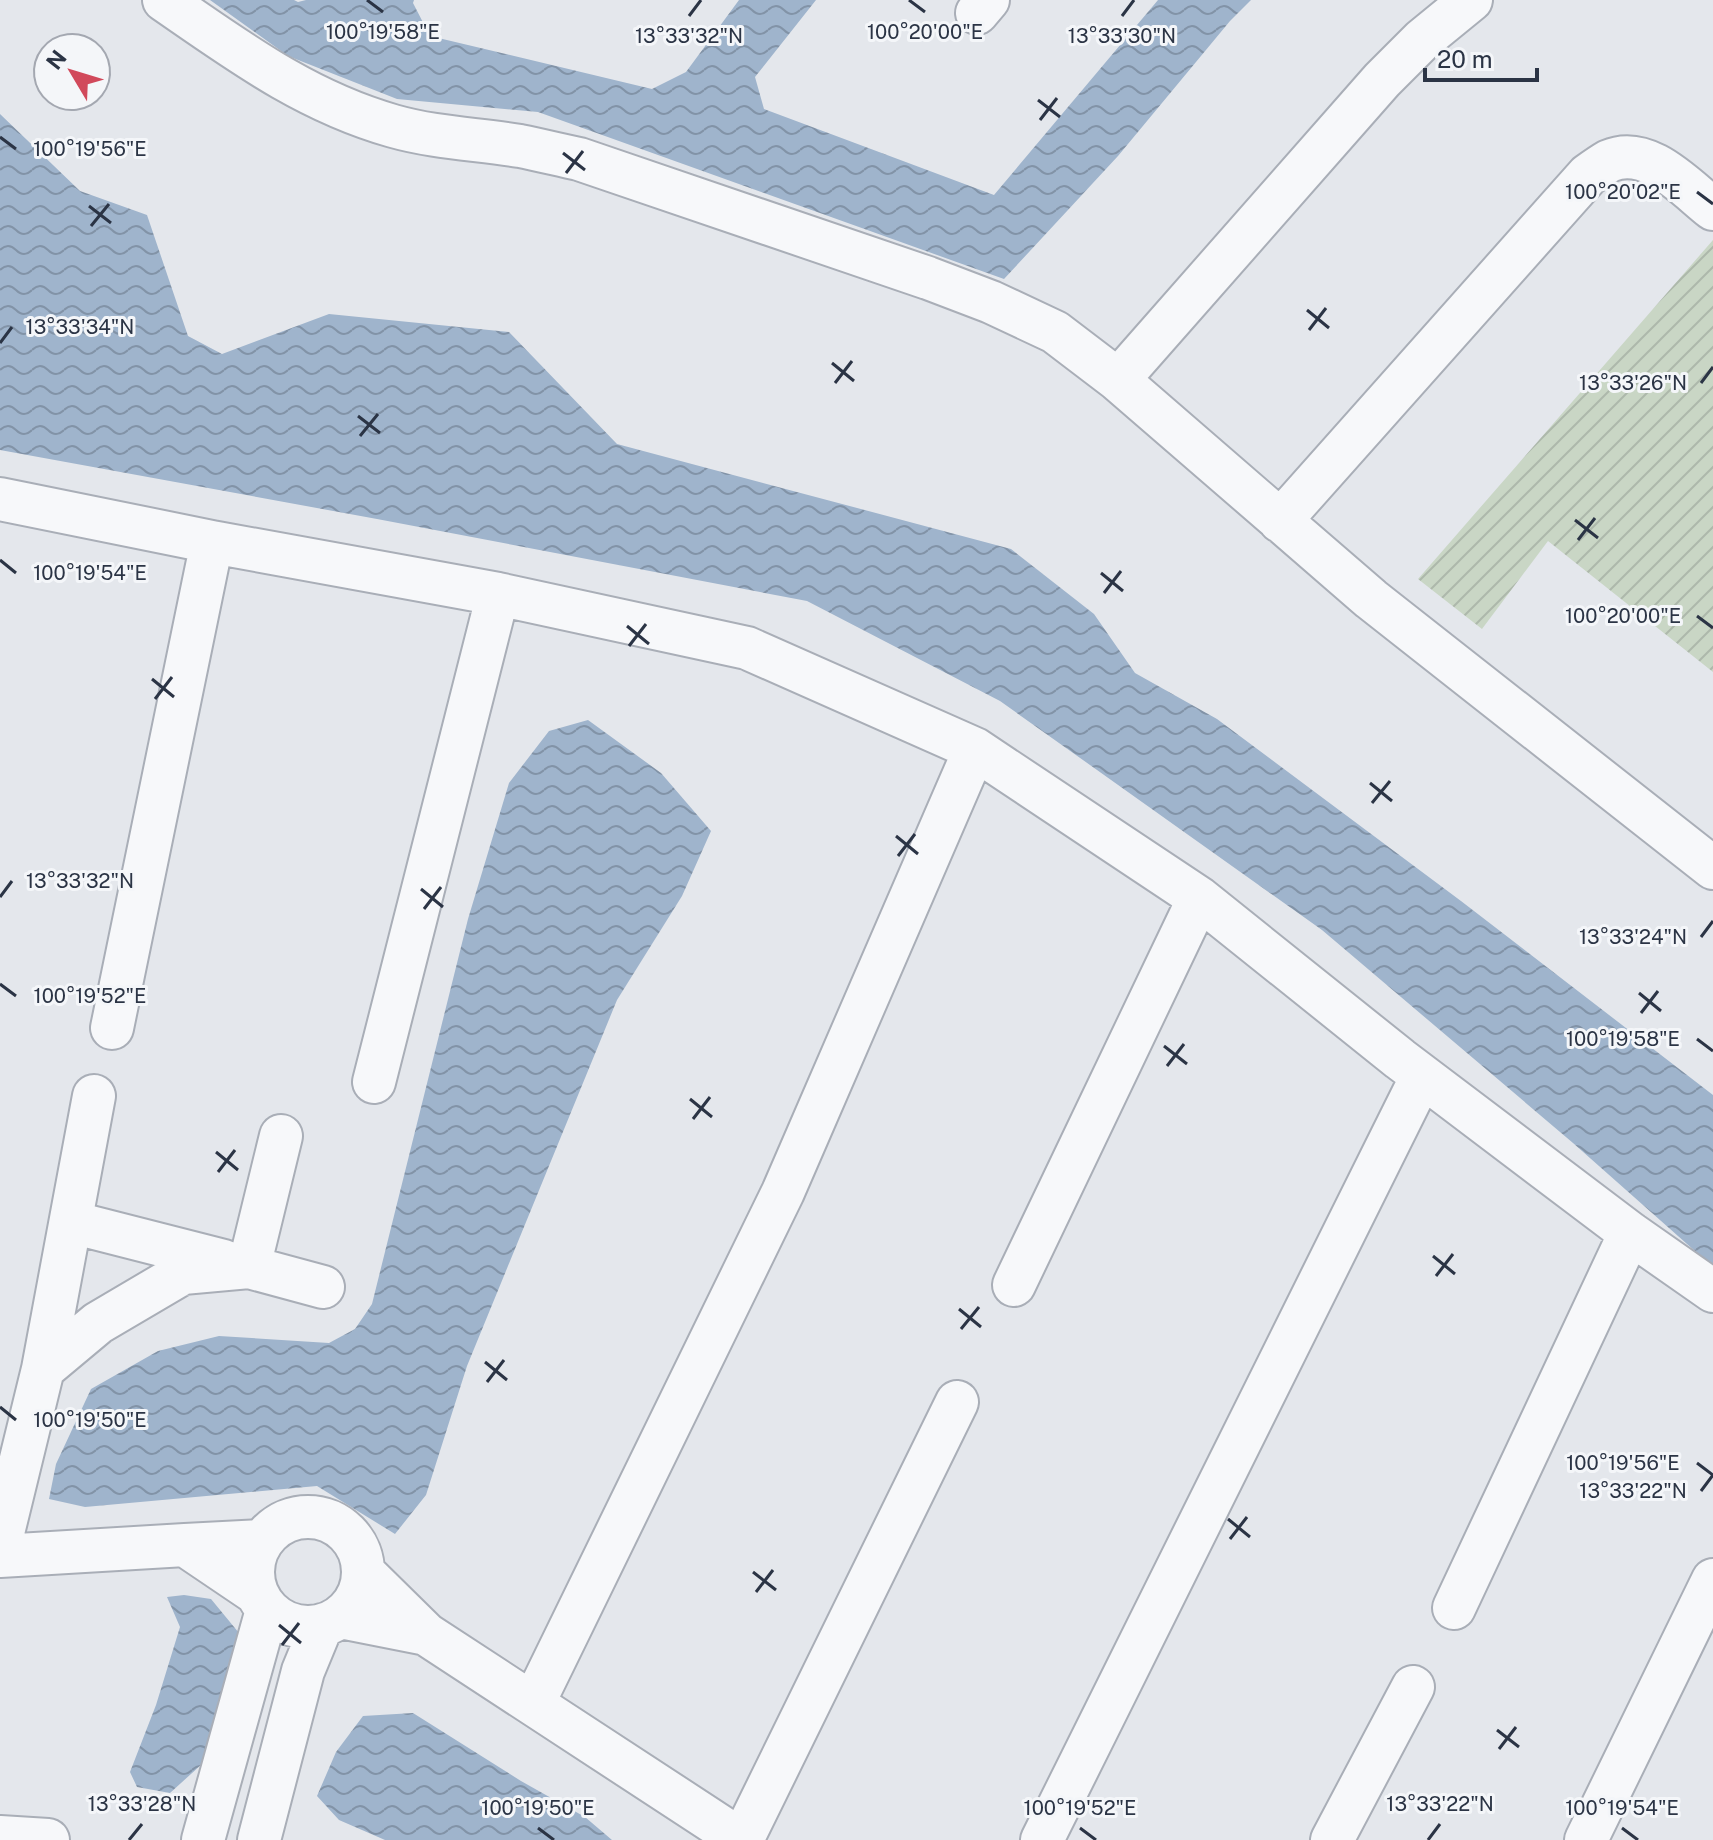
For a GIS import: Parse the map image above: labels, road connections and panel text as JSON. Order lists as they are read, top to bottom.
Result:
{
  "scale_bar": "20 m",
  "north": "top left",
  "coordinates": [
    "100°19'58\"E",
    "100°20'00\"E",
    "13°33'32\"N",
    "13°33'30\"N",
    "100°19'56\"E",
    "100°20'02\"E",
    "13°33'34\"N",
    "13°33'26\"N",
    "100°19'54\"E",
    "13°33'24\"N",
    "100°19'52\"E",
    "100°19'50\"E",
    "13°33'22\"N",
    "13°33'28\"N"
  ]
}
